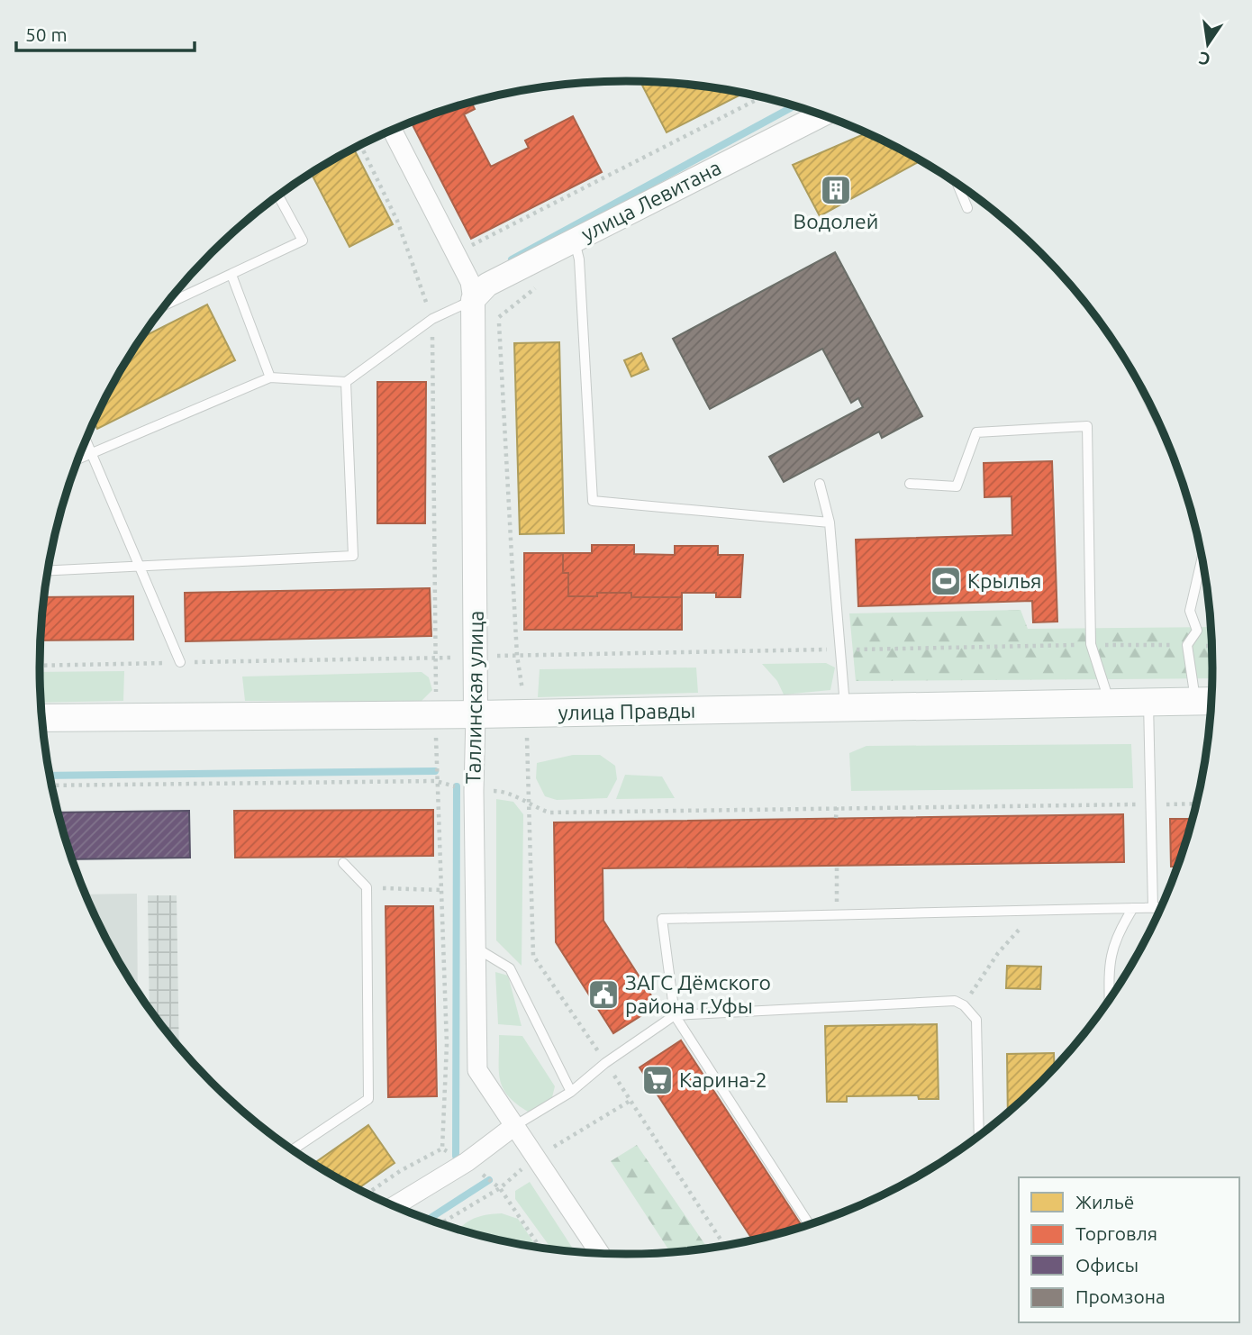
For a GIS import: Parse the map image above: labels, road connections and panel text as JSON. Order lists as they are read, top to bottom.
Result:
{
  "streets": {
    "main road": ["улица Правды"],
    "street": ["улица Левитана", "Таллинская улица"]
  },
  "crossings": [
    ["улица Левитана", "Таллинская улица"],
    ["Таллинская улица", "улица Правды"]
  ],
  "places": {
    "building": ["Водолей"],
    "sports": ["Крылья"],
    "public building": ["ЗАГС Дёмского района г.Уфы"],
    "supermarket": ["Карина-2"]
  },
  "legend": [
    "Жильё",
    "Торговля",
    "Офисы",
    "Промзона"
  ],
  "scale_bar": "50 m",
  "north": "bottom"
}
